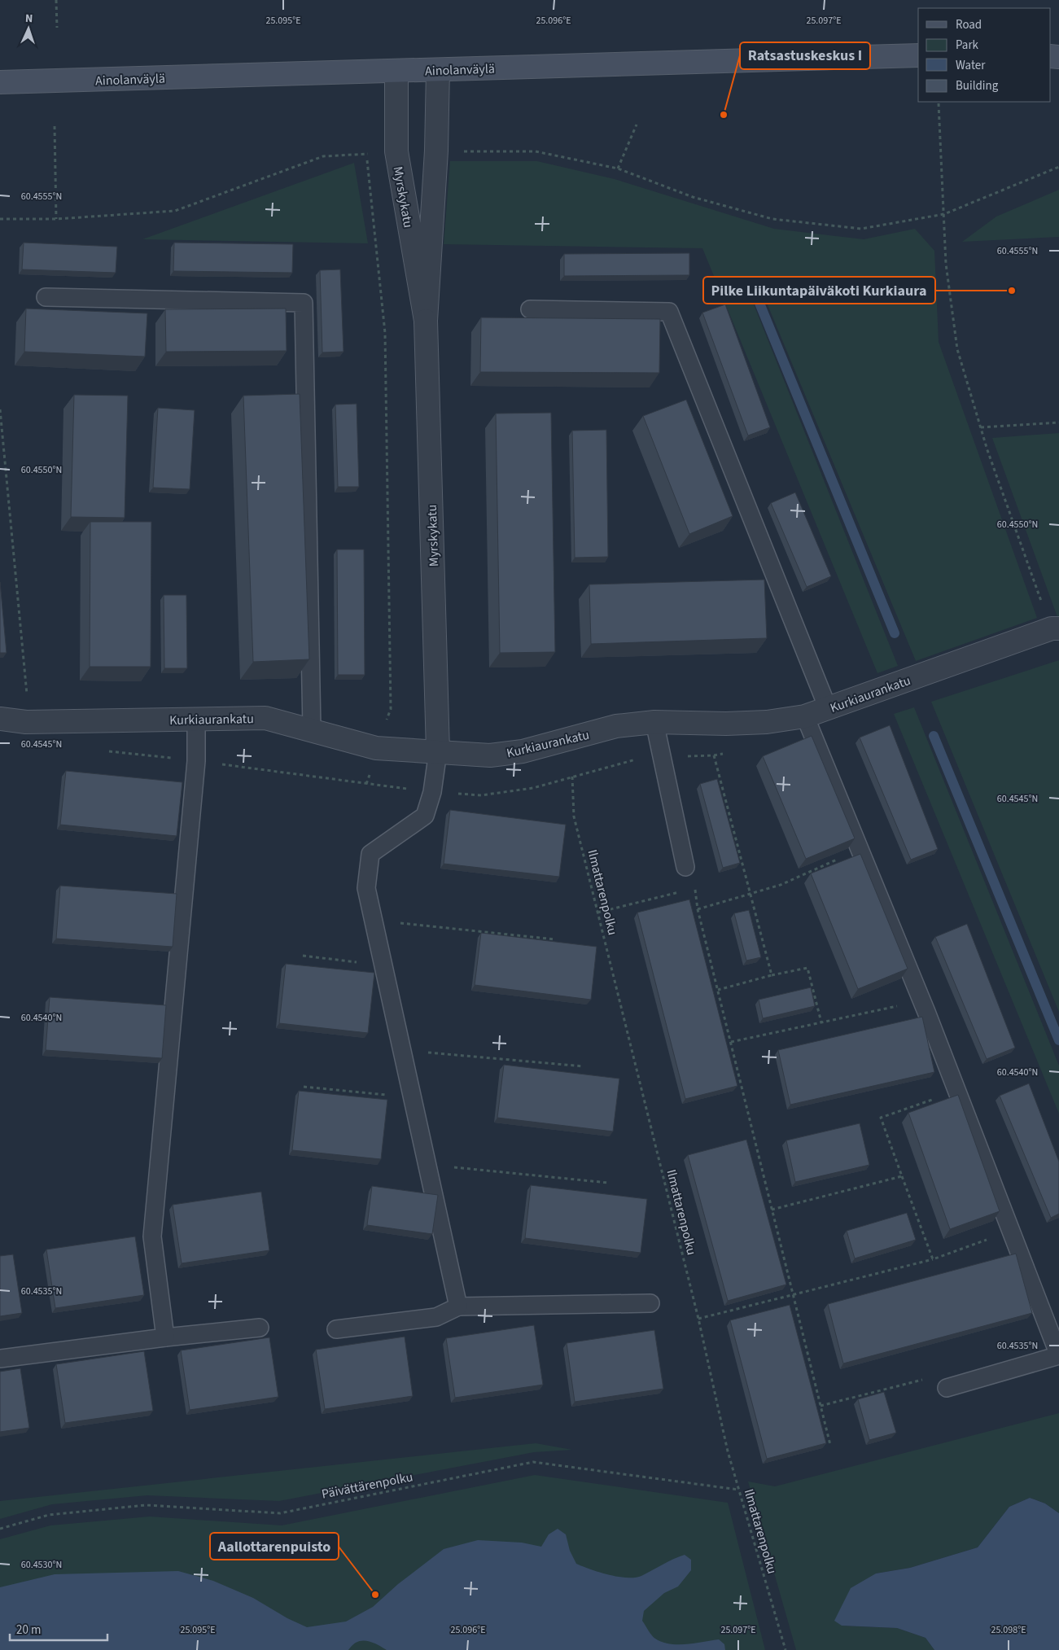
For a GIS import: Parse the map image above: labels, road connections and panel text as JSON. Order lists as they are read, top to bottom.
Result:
{
  "streets": {
    "main road": ["Ainolanväylä"],
    "street": ["Myrskykatu", "Kurkiaurankatu"],
    "path": ["Ilmattarenpolku", "Päivättärenpolku"]
  },
  "crossings": [
    ["Ainolanväylä", "Myrskykatu"],
    ["Myrskykatu", "Kurkiaurankatu"],
    ["Ilmattarenpolku", "Päivättärenpolku"]
  ],
  "places": ["Ratsastuskeskus I", "Pilke Liikuntapäiväkoti Kurkiaura", "Aallottarenpuisto"],
  "legend": [
    "Road",
    "Park",
    "Water",
    "Building"
  ],
  "scale_bar": "20 m",
  "north": "top",
  "coordinates": [
    "25.095°E",
    "25.096°E",
    "25.097°E",
    "60.4555°N",
    "60.4550°N",
    "60.4545°N",
    "60.4540°N",
    "60.4535°N",
    "60.4530°N",
    "25.098°E"
  ]
}
